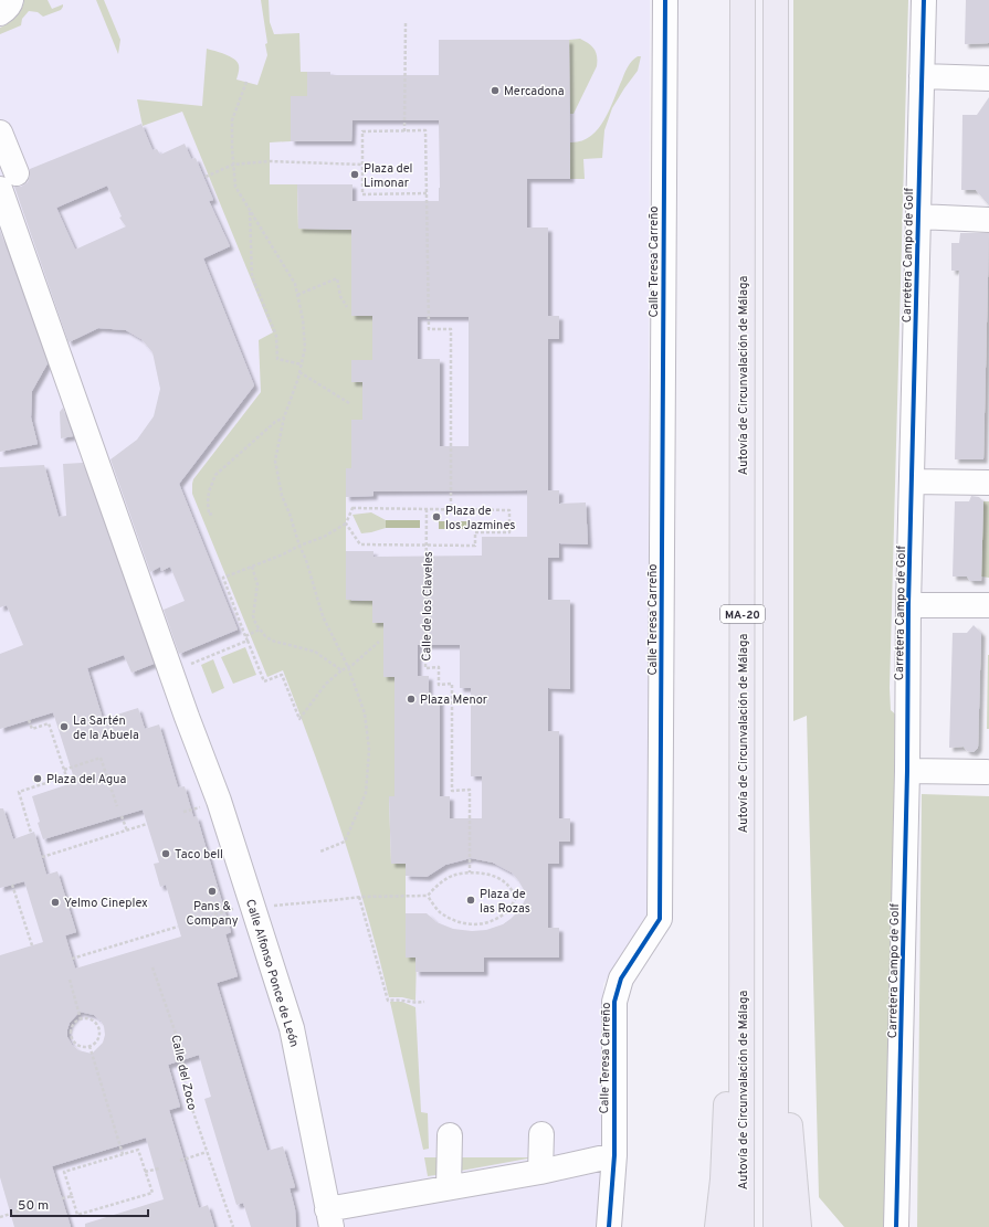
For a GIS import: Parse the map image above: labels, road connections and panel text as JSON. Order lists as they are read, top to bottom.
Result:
{
  "streets": {
    "highway": ["Autovía de Circunvalación de Málaga", "MA-20"],
    "street": ["Carretera Campo de Golf", "Calle Teresa Carreño", "Calle Alfonso Ponce de León"],
    "path": ["Calle de los Claveles", "Calle del Zoco"]
  },
  "places": [
    "Mercadona",
    "Plaza del Limonar",
    "Plaza de los Jazmines",
    "Plaza Menor",
    "La Sartén de la Abuela",
    "Plaza del Agua",
    "Taco bell",
    "Pans & Company",
    "Plaza de las Rozas",
    "Yelmo Cineplex"
  ],
  "scale_bar": "50 m"
}
